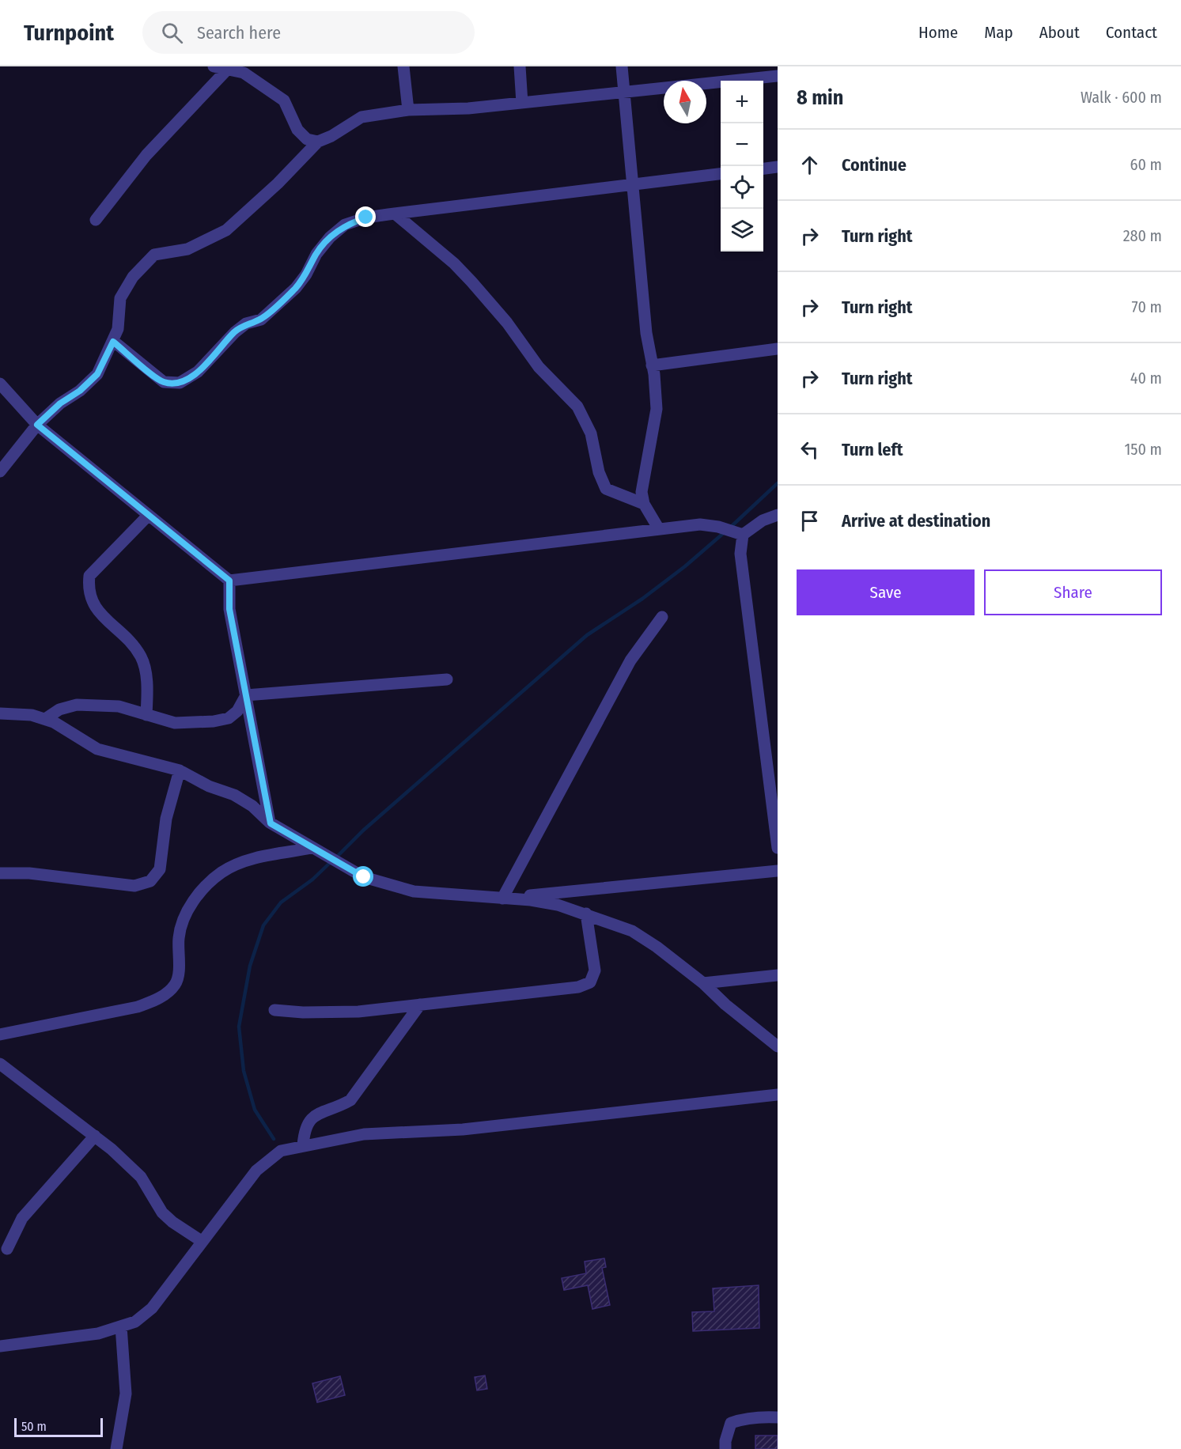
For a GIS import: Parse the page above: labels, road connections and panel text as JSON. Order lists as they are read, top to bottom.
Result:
{
  "scale_bar": "50 m",
  "north": "top",
  "page": {
    "header": "Turnpoint",
    "search": "Search here",
    "nav": [
      "Home",
      "Map",
      "About",
      "Contact"
    ],
    "heading": ["8 min", "Walk · 600 m"],
    "map_buttons": ["+", "−"],
    "list": [
      ["Continue", "60 m"],
      ["Turn right", "280 m"],
      ["Turn right", "70 m"],
      ["Turn right", "40 m"],
      ["Turn left", "150 m"],
      "Arrive at destination"
    ],
    "buttons": ["Save", "Share"],
    "scale": "50 m"
  }
}
